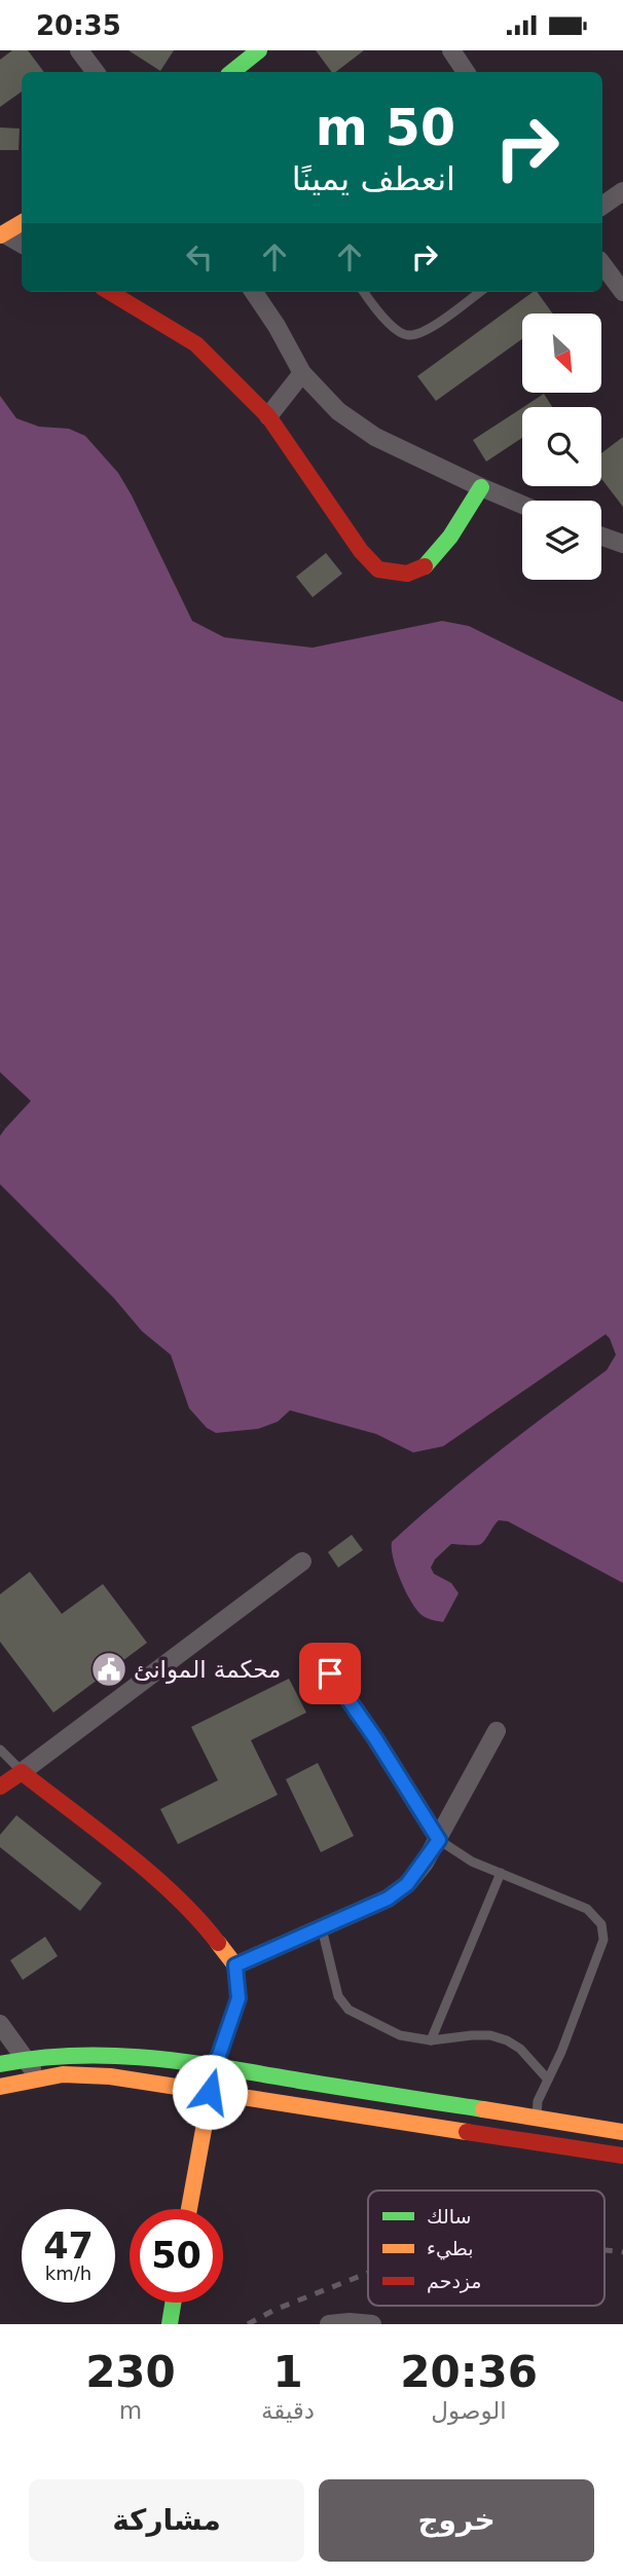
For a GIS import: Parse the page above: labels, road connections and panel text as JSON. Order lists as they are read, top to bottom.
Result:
{
  "places": {
    "public building": ["محكمة الموانئ"]
  },
  "legend": ["سالك", "بطيء", "مزدحم"],
  "north": "bottom right",
  "page": {
    "status": "20:35",
    "turn": ["50 m", "انعطف يمينًا"],
    "speed": "47 km/h",
    "limit": "50",
    "eta": [
      "20:36",
      "الوصول",
      "1",
      "دقيقة",
      "230",
      "m"
    ],
    "buttons": ["خروج", "مشاركة"]
  }
}
